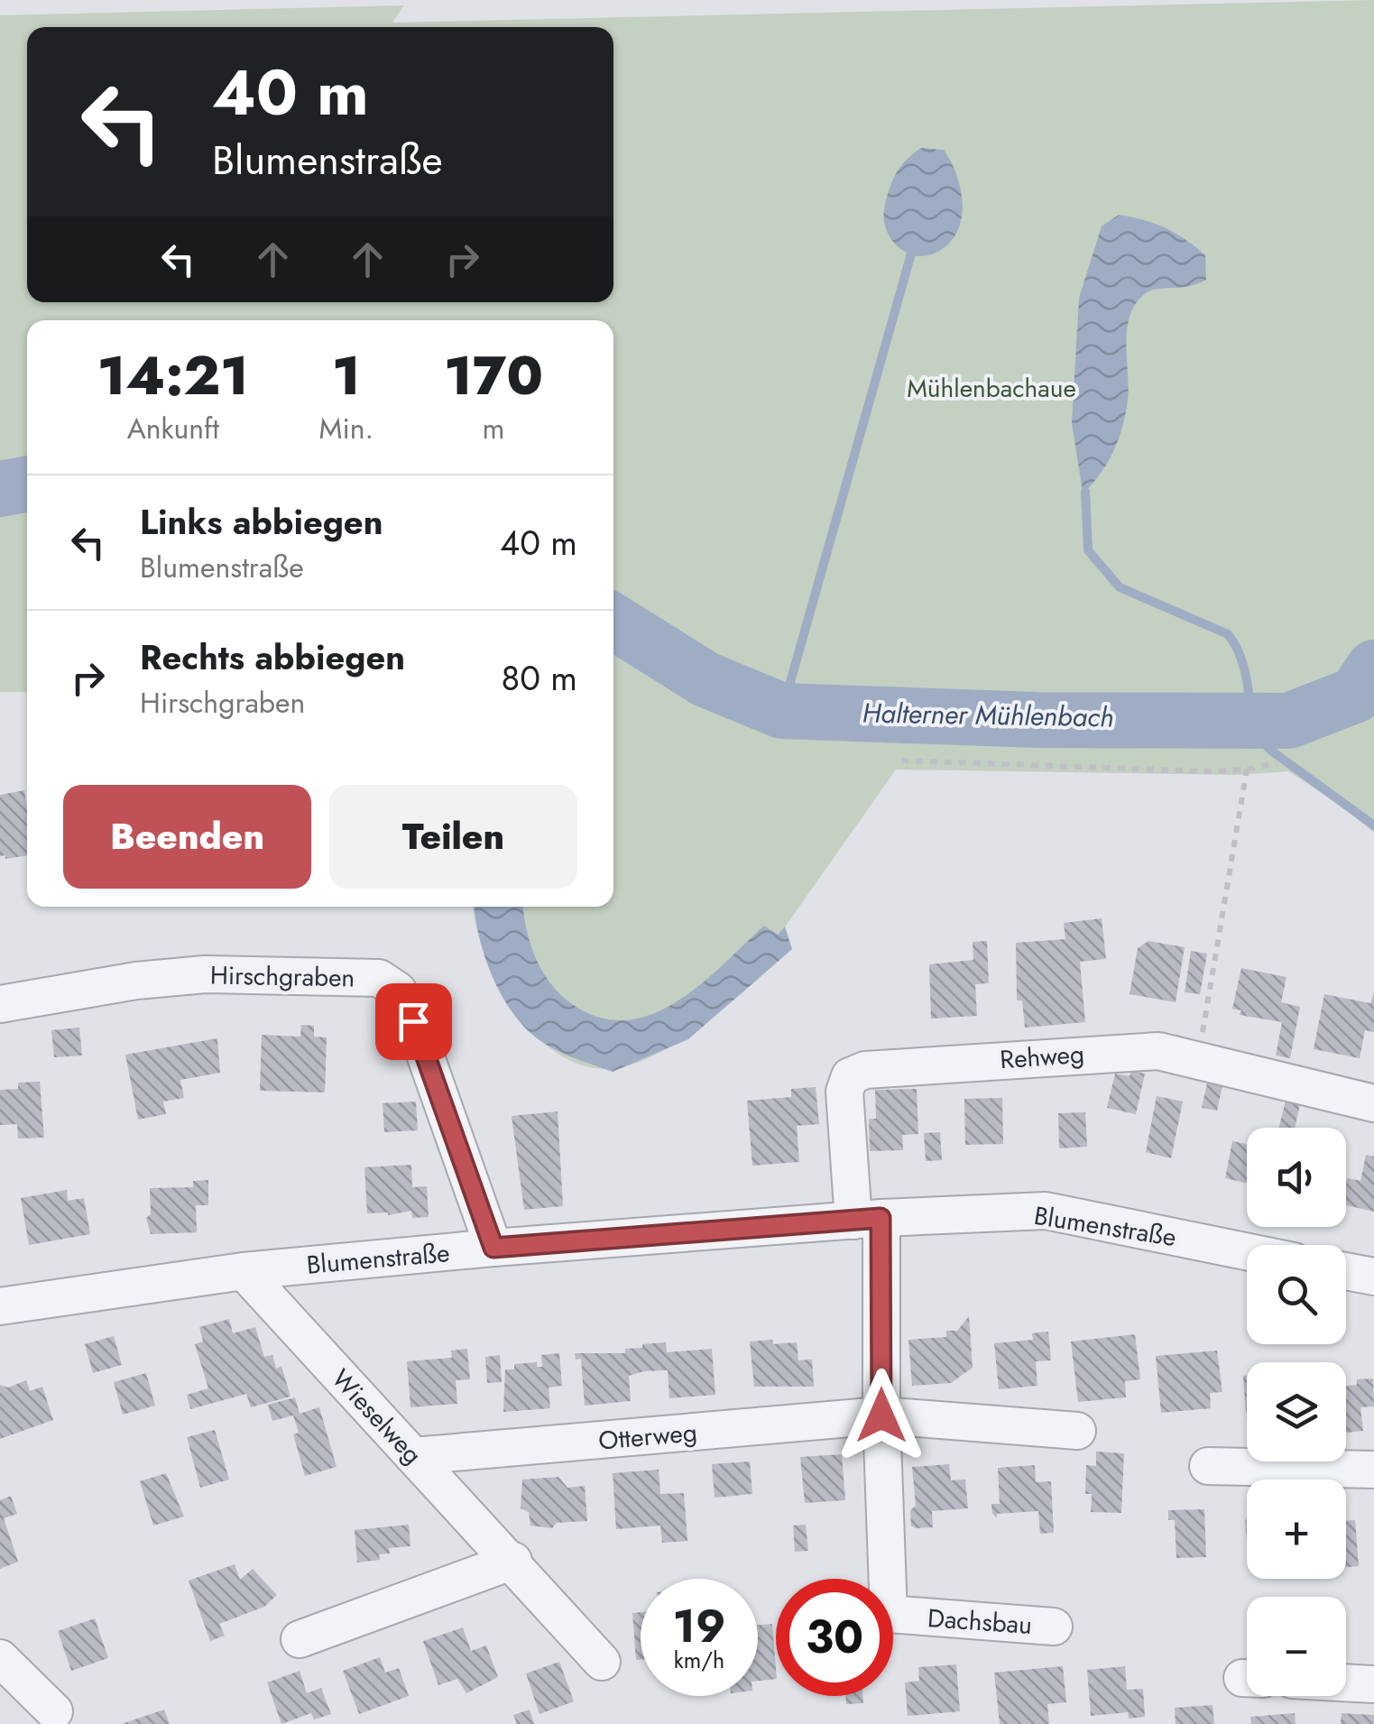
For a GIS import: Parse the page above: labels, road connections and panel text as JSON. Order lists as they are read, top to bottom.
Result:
{
  "streets": {
    "street": [
      "Hirschgraben",
      "Rehweg",
      "Blumenstraße",
      "Wieselweg",
      "Otterweg",
      "Dachsbau"
    ]
  },
  "crossings": [
    ["Hirschgraben", "Blumenstraße"],
    ["Rehweg", "Blumenstraße"],
    ["Rehweg", "Dachsbau"],
    ["Blumenstraße", "Wieselweg"],
    ["Blumenstraße", "Dachsbau"],
    ["Wieselweg", "Otterweg"],
    ["Otterweg", "Dachsbau"]
  ],
  "water": ["Halterner Mühlenbach"],
  "parks": ["Mühlenbachaue"],
  "page": {
    "turn": ["40 m", "Blumenstraße"],
    "eta": [
      "14:21",
      "Ankunft",
      "1",
      "Min.",
      "170",
      "m"
    ],
    "list": [
      {
        "name": "Links abbiegen",
        "note": "Blumenstraße",
        "value": "40 m"
      },
      {
        "name": "Rechts abbiegen",
        "note": "Hirschgraben",
        "value": "80 m"
      }
    ],
    "buttons": ["Beenden", "Teilen"],
    "map_buttons": ["+", "−"],
    "speed": "19 km/h",
    "limit": "30"
  }
}
